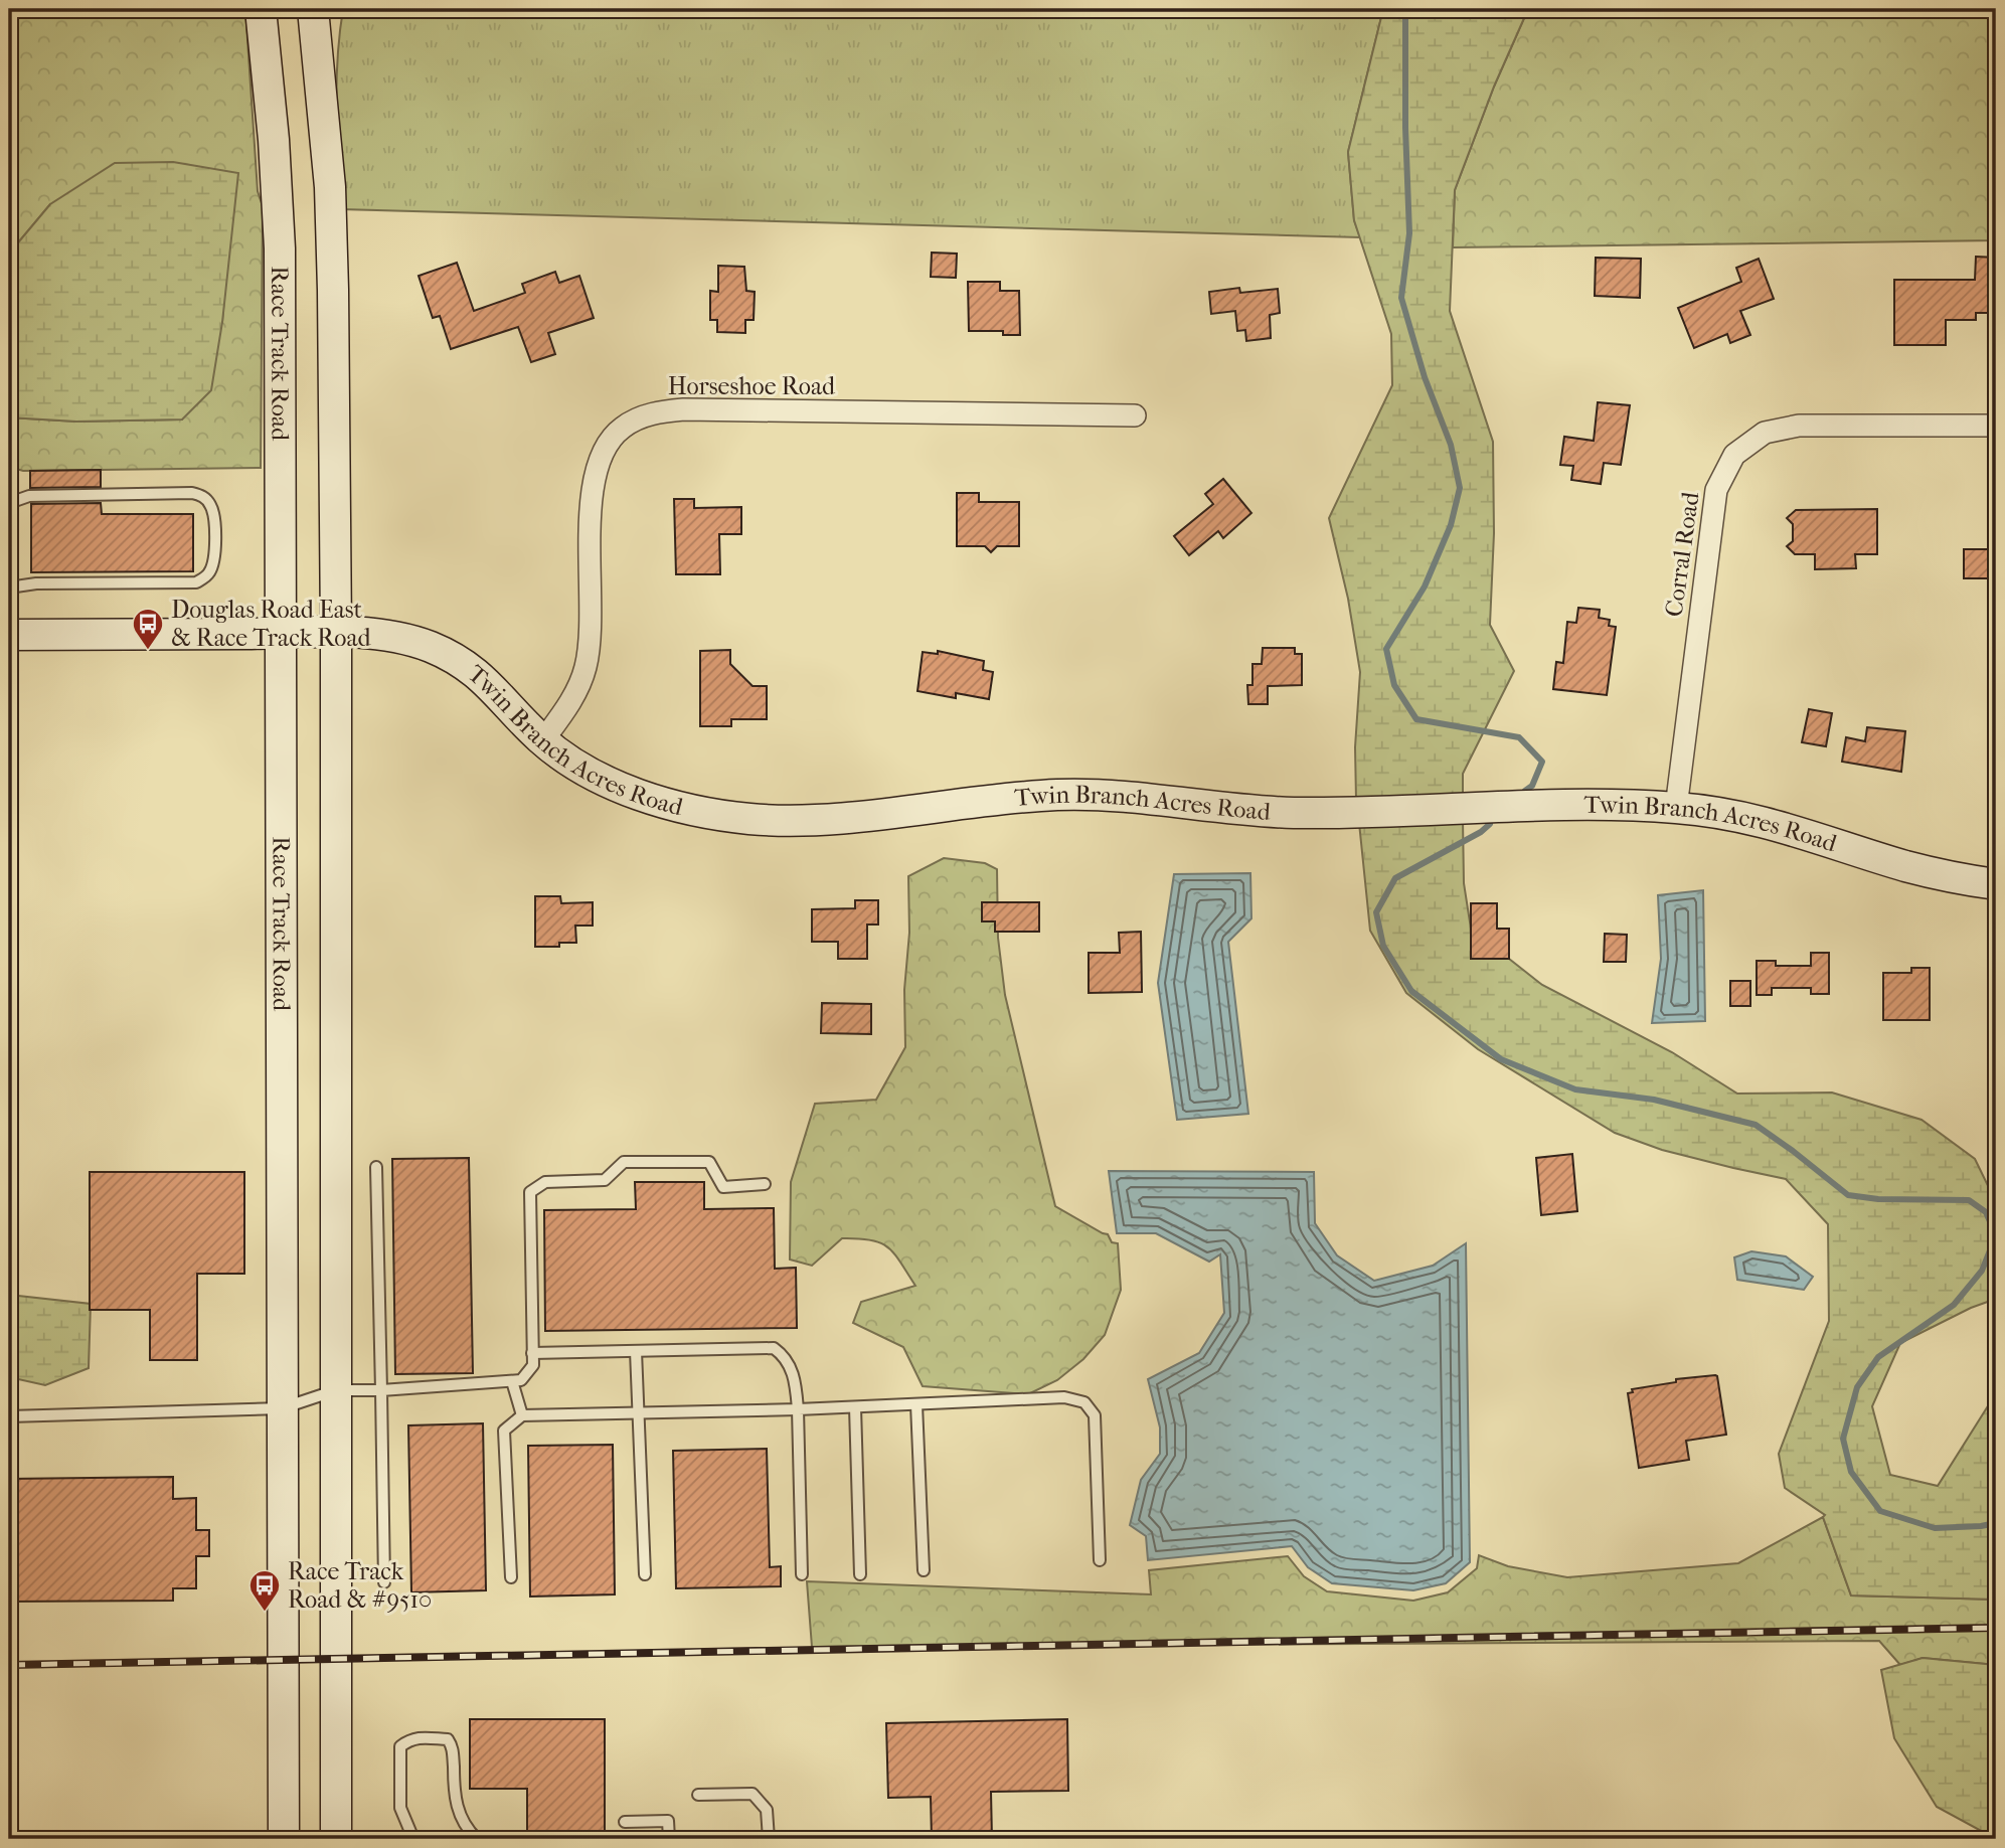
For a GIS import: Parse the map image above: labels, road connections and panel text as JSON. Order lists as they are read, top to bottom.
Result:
{
  "streets": {
    "main road": ["Race Track Road", "Twin Branch Acres Road"],
    "street": ["Horseshoe Road", "Corral Road"]
  },
  "crossings": [
    ["Race Track Road", "Twin Branch Acres Road"],
    ["Horseshoe Road", "Twin Branch Acres Road"],
    ["Corral Road", "Twin Branch Acres Road"]
  ],
  "places": {
    "bus stop": ["Douglas Road East & Race Track Road", "Race Track Road & #9510"]
  }
}
